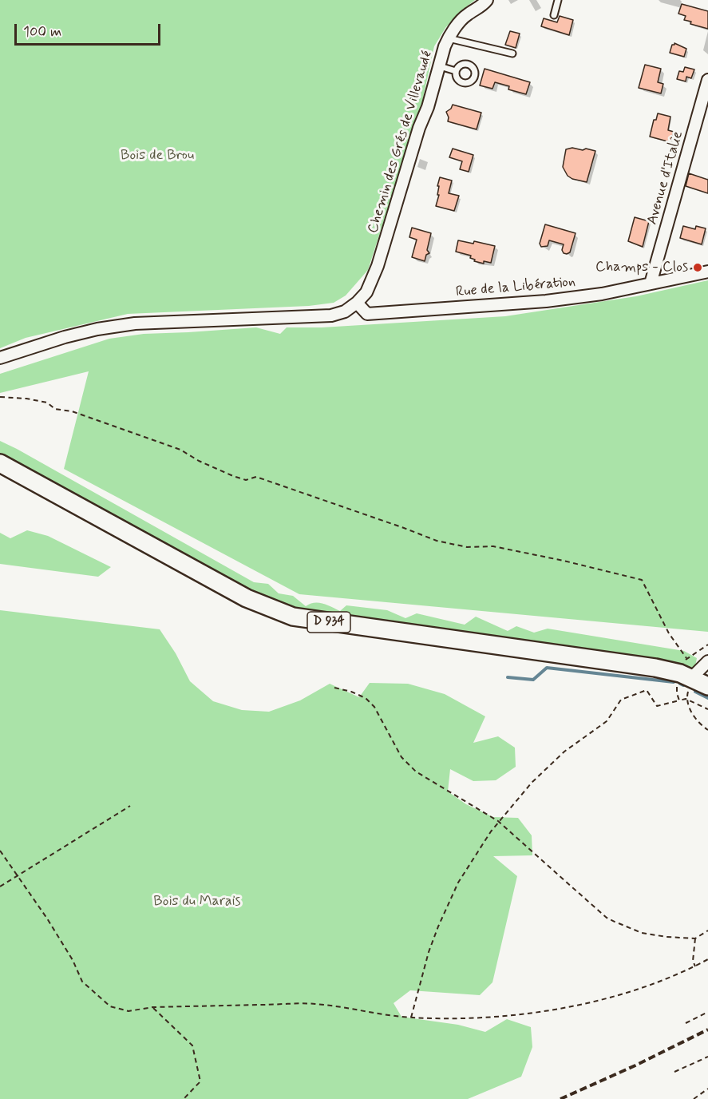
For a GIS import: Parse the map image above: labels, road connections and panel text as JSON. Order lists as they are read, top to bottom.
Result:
{
  "streets": {
    "main road": ["D 934"],
    "street": ["Chemin des Grés de Villevaudé", "Avenue d'Italie", "Rue de la Libération"]
  },
  "crossings": [
    ["Chemin des Grés de Villevaudé", "Rue de la Libération"],
    ["Avenue d'Italie", "Rue de la Libération"]
  ],
  "parks": ["Bois de Brou", "Bois du Marais"],
  "places": ["Champs - Clos"],
  "scale_bar": "100 m"
}
